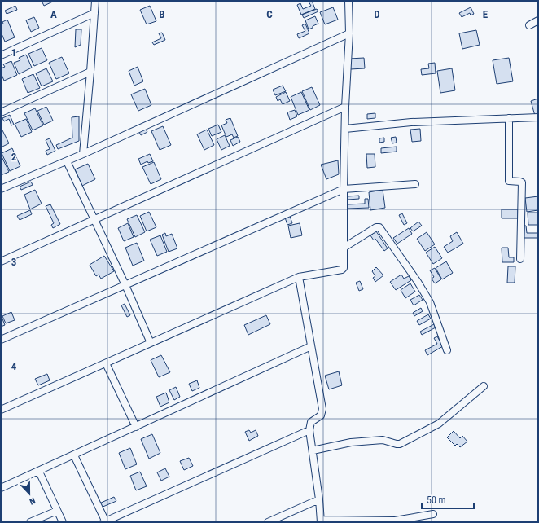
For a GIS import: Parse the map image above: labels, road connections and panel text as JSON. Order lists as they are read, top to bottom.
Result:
{
  "scale_bar": "50 m",
  "north": "bottom",
  "grid": {
    "columns": [
      "A",
      "B",
      "C",
      "D",
      "E"
    ],
    "rows": [
      "1",
      "2",
      "3",
      "4"
    ]
  }
}
